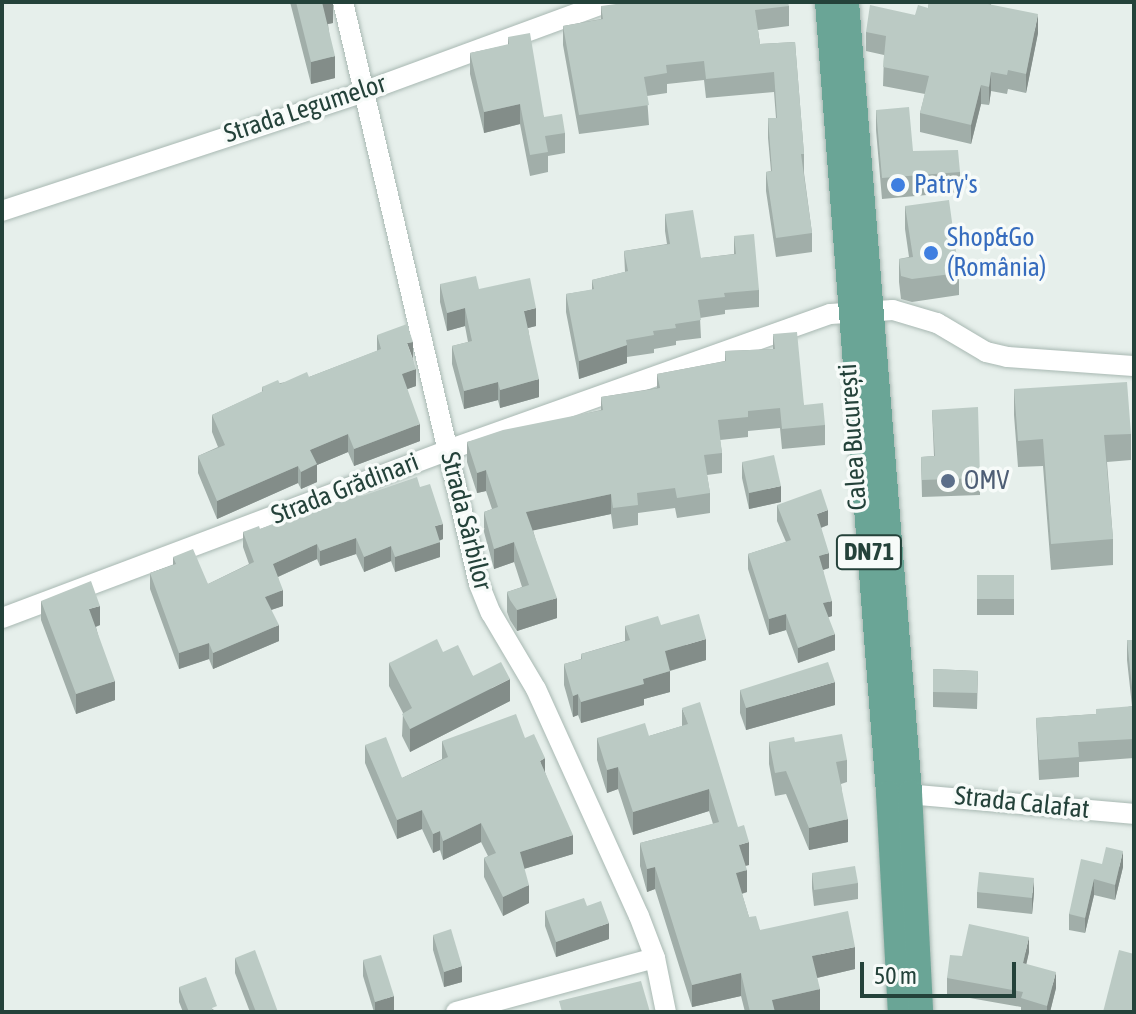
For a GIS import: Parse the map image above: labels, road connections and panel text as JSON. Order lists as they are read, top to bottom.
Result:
{
  "streets": {
    "main road": ["Calea București", "DN71"],
    "street": [
      "Strada Legumelor",
      "Strada Grădinari",
      "Strada Sârbilor",
      "Strada Calafat"
    ]
  },
  "crossings": [
    ["Strada Legumelor", "Strada Sârbilor"],
    ["Calea București", "Strada Grădinari"],
    ["Calea București", "Strada Calafat"],
    ["Strada Grădinari", "Strada Sârbilor"]
  ],
  "places": ["Patry's", "Shop&Go (România)", "OMV"],
  "scale_bar": "50 m"
}
